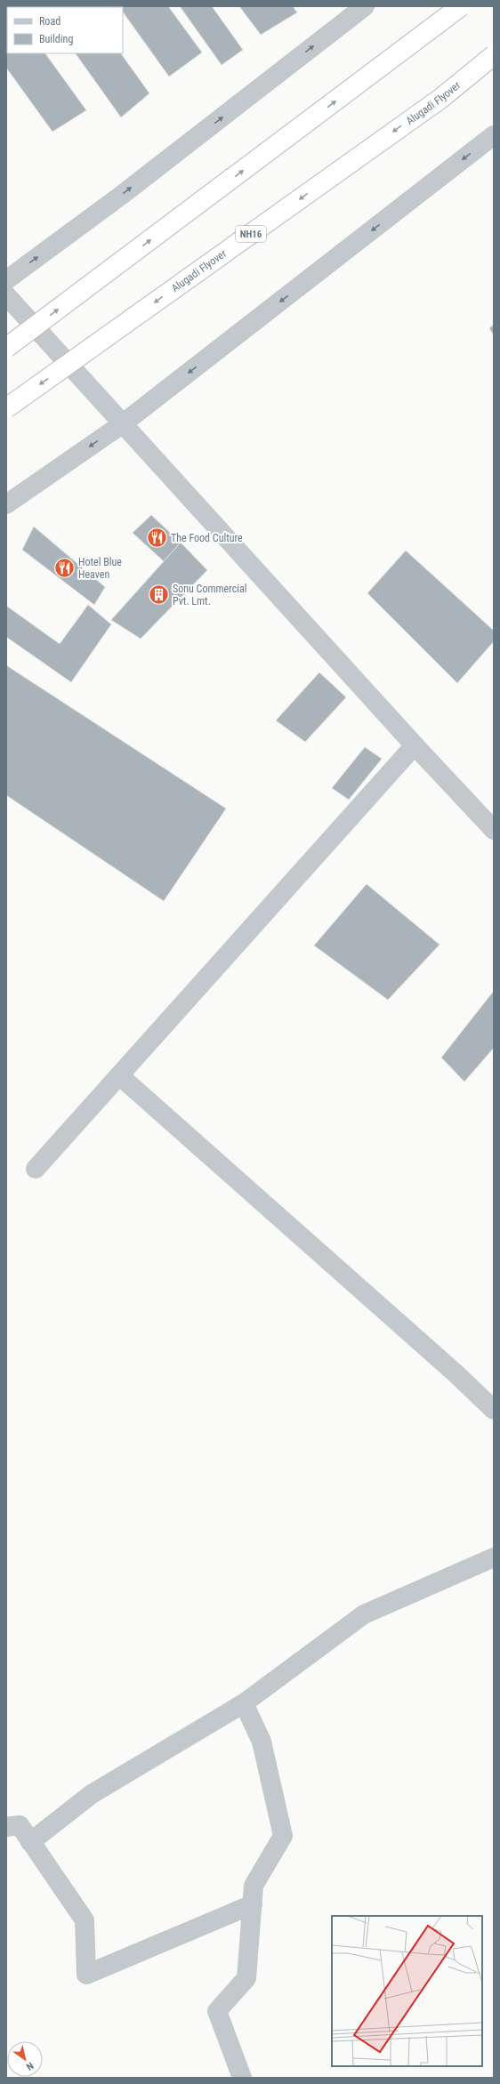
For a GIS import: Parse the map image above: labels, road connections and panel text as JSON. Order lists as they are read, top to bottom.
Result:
{
  "streets": {
    "highway": ["Alugadi Flyover", "NH16"]
  },
  "places": {
    "restaurant": ["The Food Culture", "Hotel Blue Heaven"],
    "building": ["Sonu Commercial Pvt. Lmt."]
  },
  "legend": ["Road", "Building"],
  "north": "bottom right"
}
